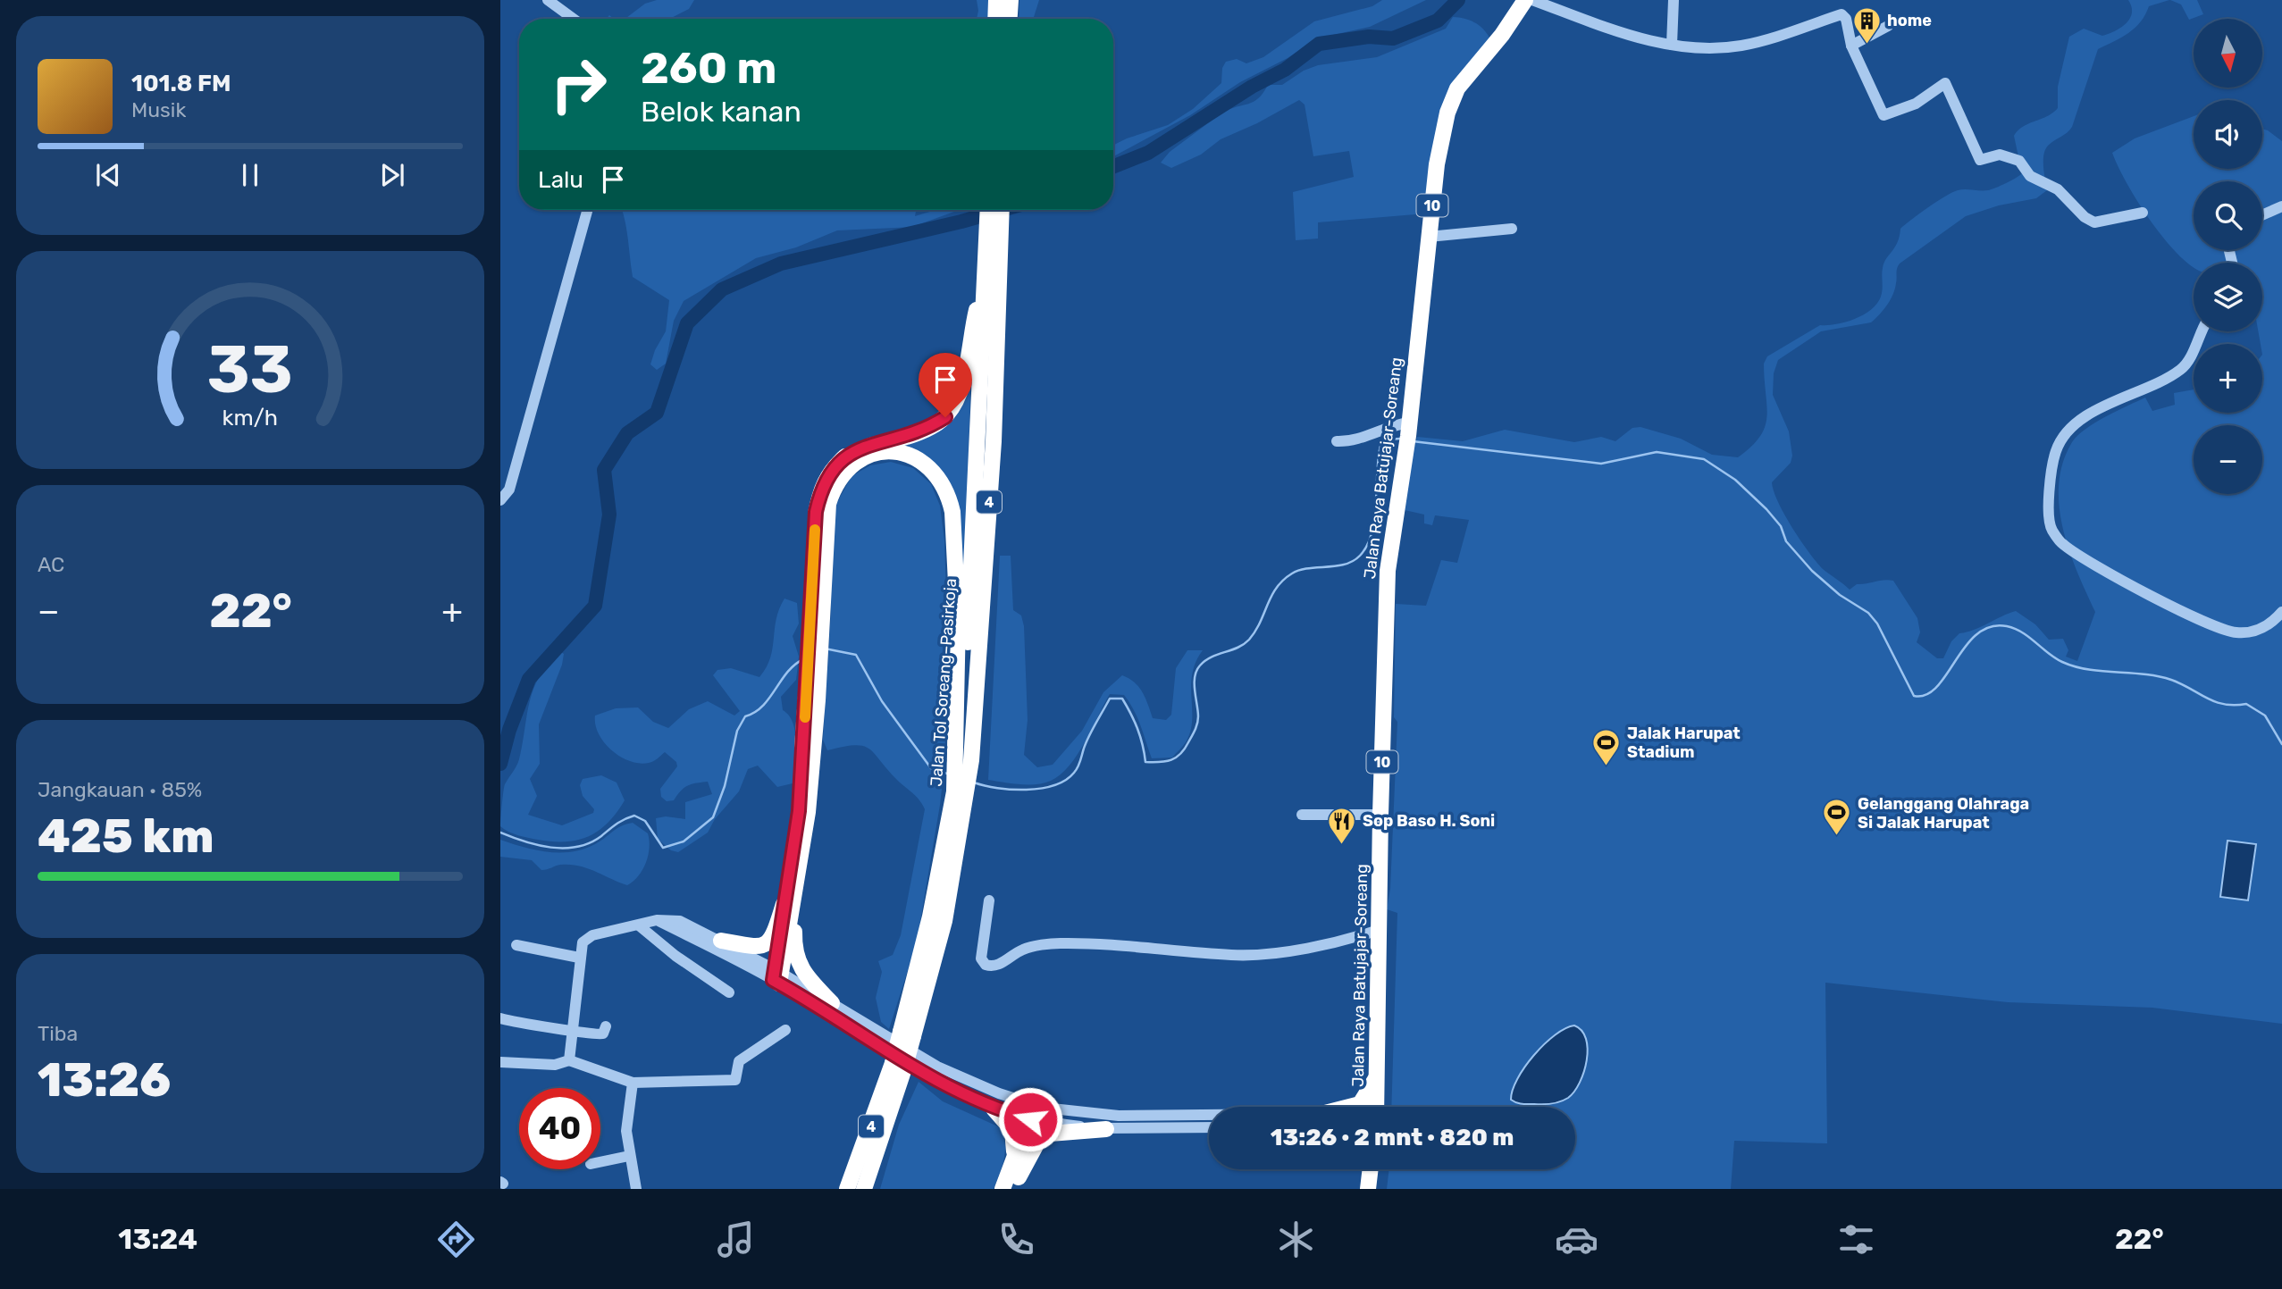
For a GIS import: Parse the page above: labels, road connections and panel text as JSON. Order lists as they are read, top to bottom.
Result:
{
  "streets": {
    "highway": [
      "10",
      "Jalan Raya Batujajar-Soreang",
      "4",
      "Jalan Tol Soreang–Pasirkoja"
    ]
  },
  "places": {
    "building": ["home"],
    "sports": ["Jalak Harupat Stadium", "Gelanggang Olahraga Si Jalak Harupat"],
    "restaurant": ["Sop Baso H. Soni"]
  },
  "north": "bottom",
  "page": {
    "map_buttons": ["+", "−"],
    "turn": ["260 m", "Belok kanan"],
    "song": ["101.8 FM", "Musik"],
    "then": "Lalu",
    "tile": [
      "AC",
      ["Jangkauan · 85%", "425 km"],
      ["Tiba", "13:26"]
    ],
    "heat": ["−", "22°", "+"],
    "limit": "40",
    "trip": "13:26 · 2 mnt · 820 m",
    "tabs": ["13:24", "22°"],
    "gauge": ["33", "km/h"]
  }
}
